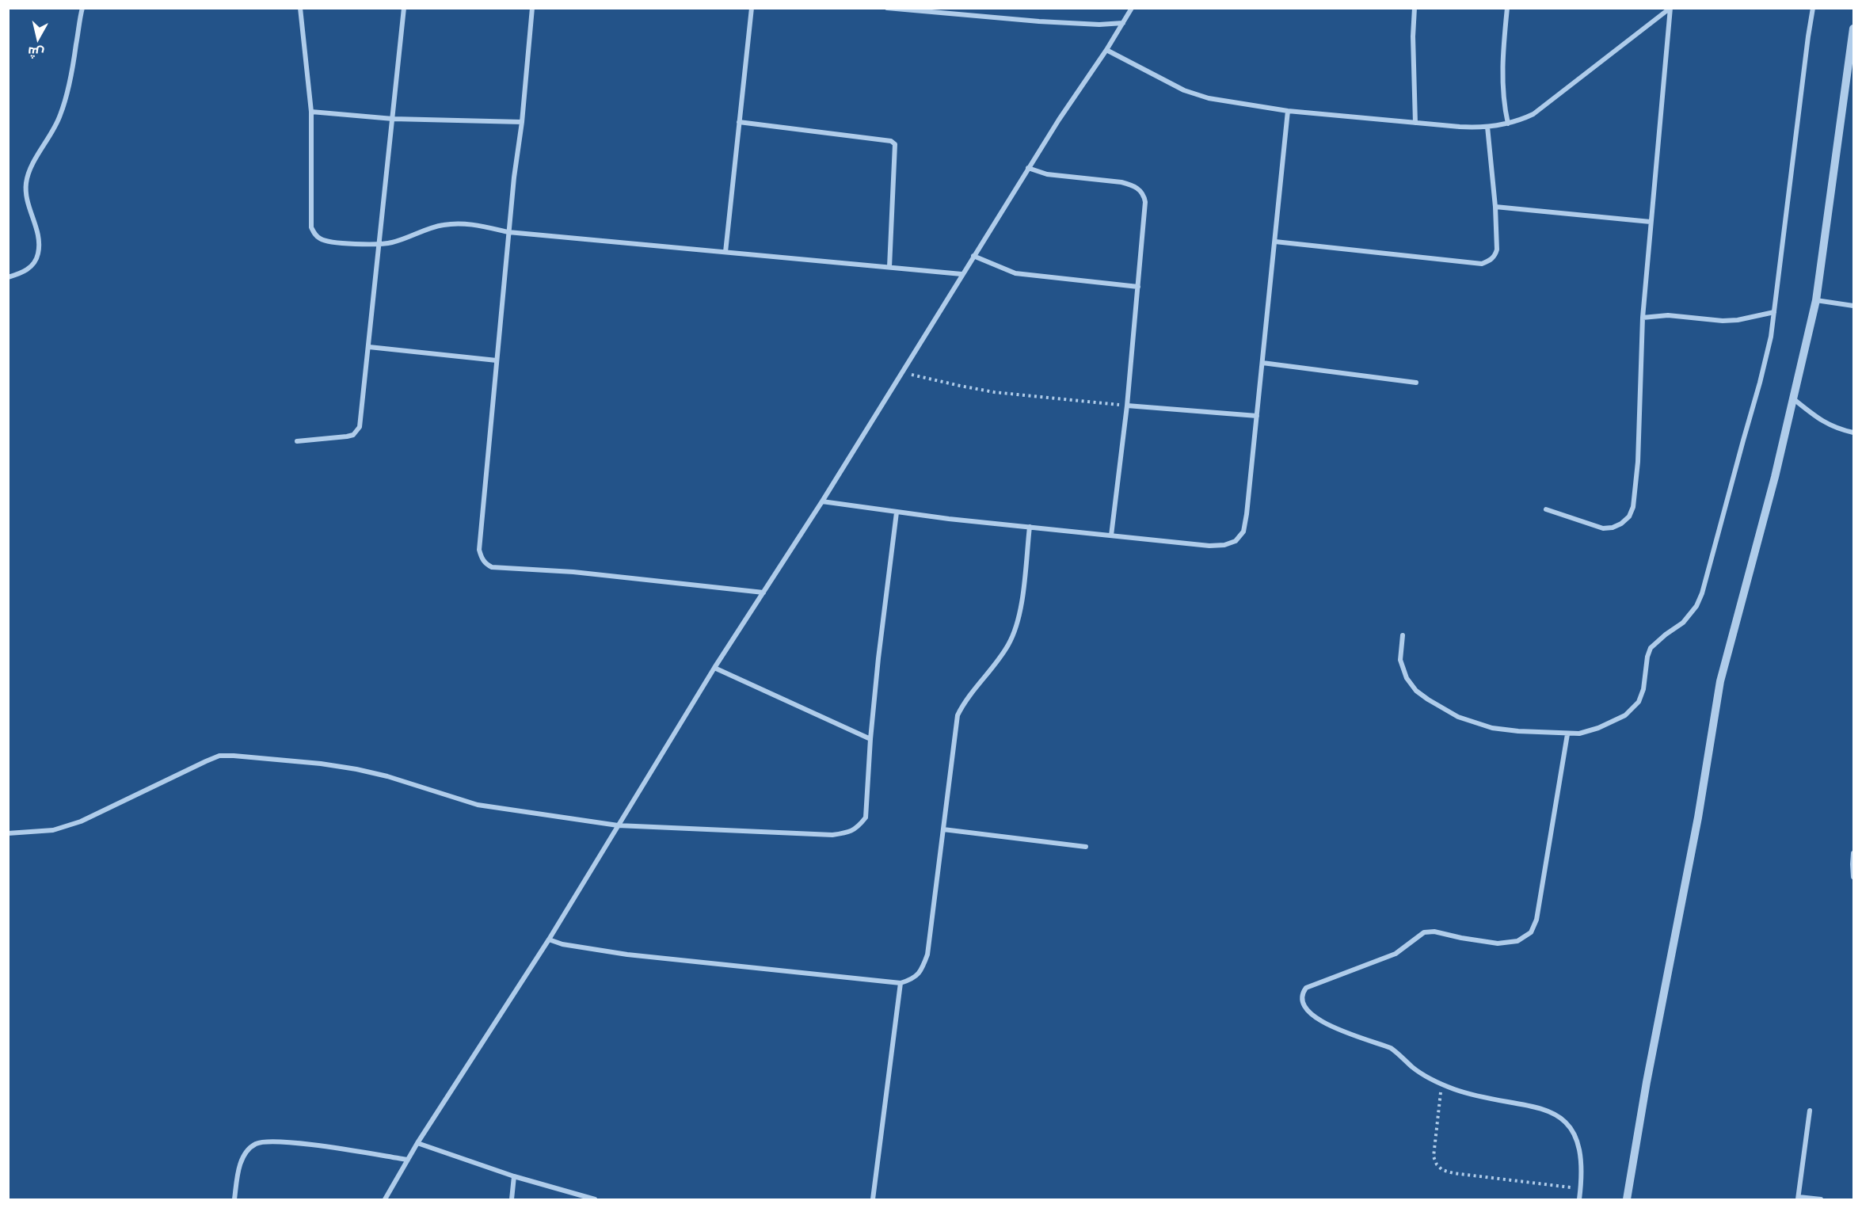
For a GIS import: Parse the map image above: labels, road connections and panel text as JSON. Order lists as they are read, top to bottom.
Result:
{
  "north": "bottom"
}
